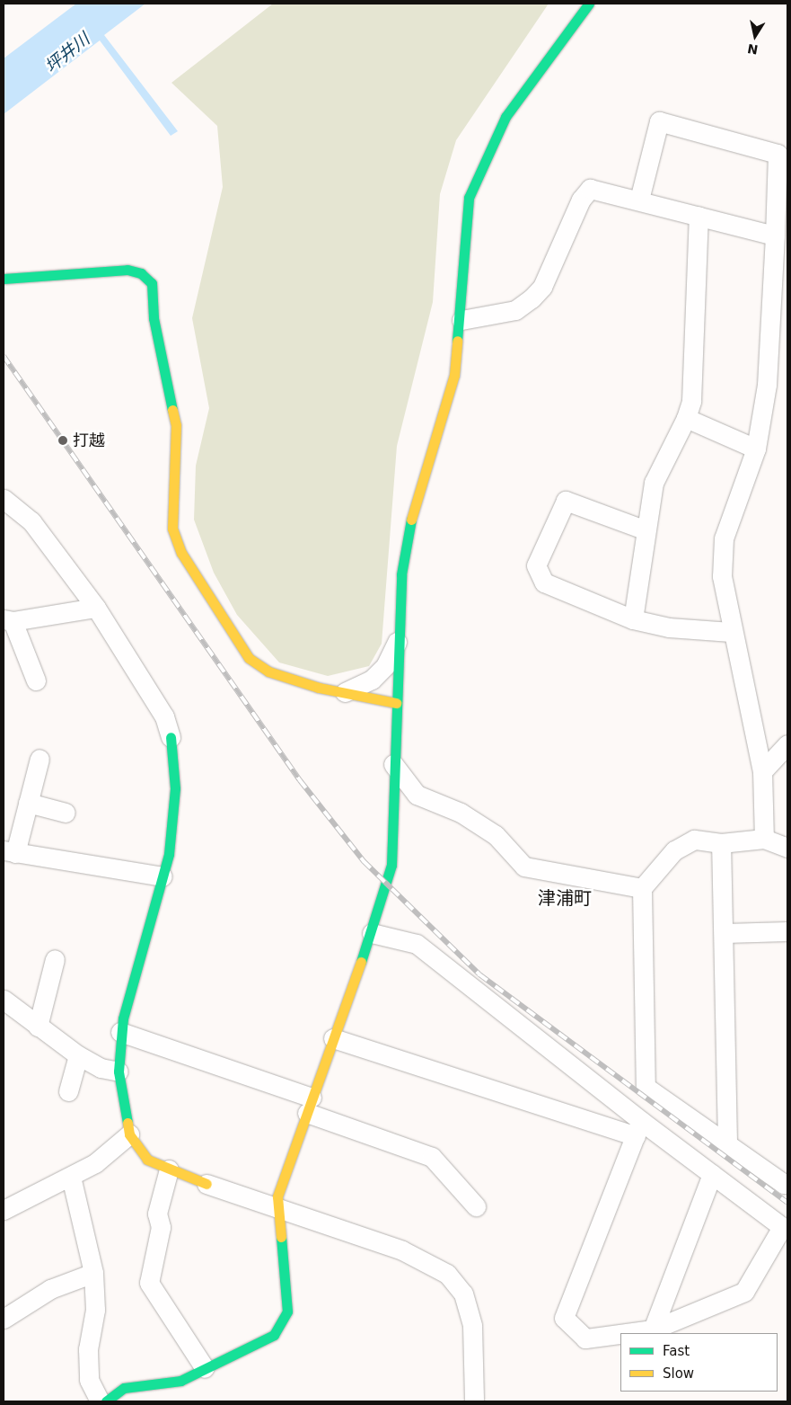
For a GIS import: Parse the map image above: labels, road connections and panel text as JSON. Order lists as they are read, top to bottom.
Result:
{
  "districts": ["津浦町"],
  "water": ["坪井川"],
  "places": ["打越"],
  "legend": ["Fast", "Slow"],
  "north": "bottom"
}
